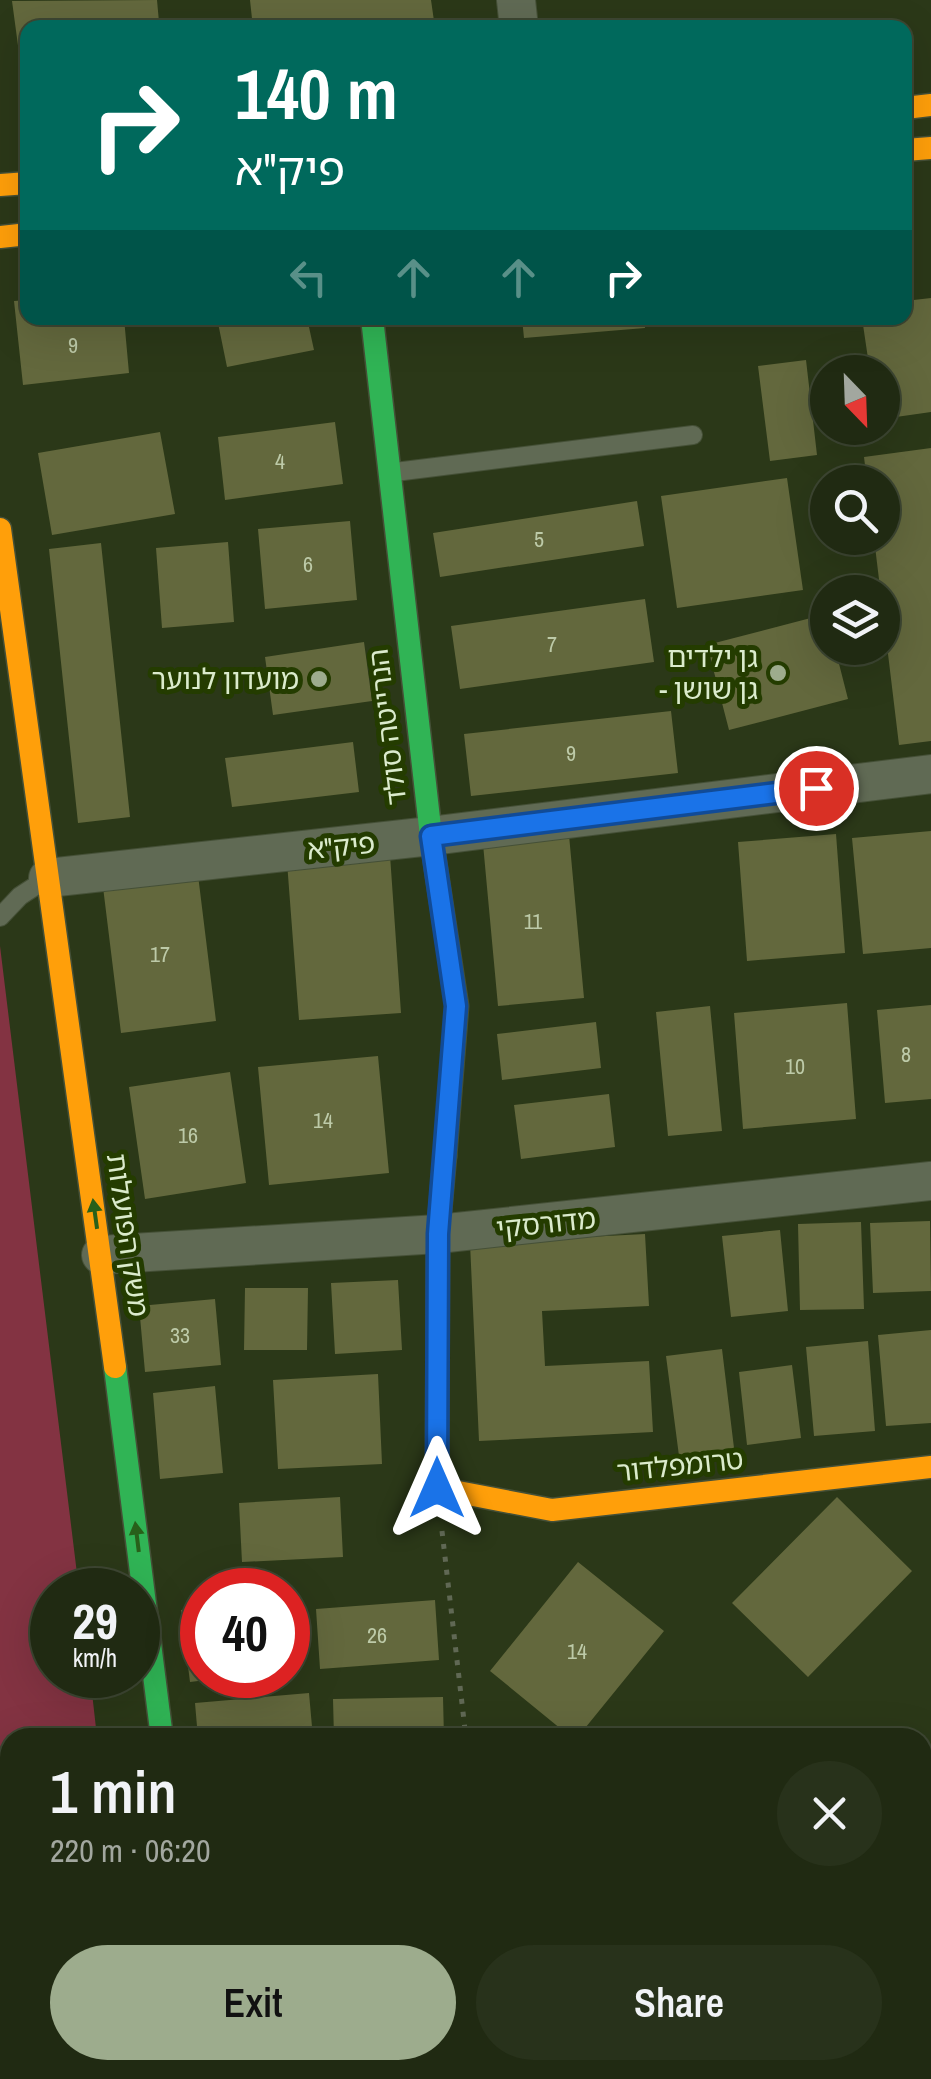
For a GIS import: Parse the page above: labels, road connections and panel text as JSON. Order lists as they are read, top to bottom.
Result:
{
  "streets": {
    "street": [
      "הנרייטה סולד",
      "פיק\"א",
      "מדורסקי",
      "משק הפועלות",
      "טרומפלדור"
    ]
  },
  "crossings": [
    ["הנרייטה סולד", "פיק\"א"],
    ["הנרייטה סולד", "מדורסקי"],
    ["הנרייטה סולד", "טרומפלדור"],
    ["פיק\"א", "משק הפועלות"],
    ["מדורסקי", "משק הפועלות"]
  ],
  "one_way": ["משק הפועלות"],
  "places": ["גן ילדים - גן שושן", "מועדון לנוער"],
  "house_numbers": [
    "9",
    "4",
    "5",
    "6",
    "7",
    "9",
    "11",
    "17",
    "8",
    "10",
    "14",
    "16",
    "33",
    "26",
    "14"
  ],
  "north": "bottom right",
  "page": {
    "turn": ["140 m", "פיק\"א"],
    "speed": "29 km/h",
    "limit": "40",
    "heading": ["1 min", "220 m · 06:20"],
    "buttons": ["Exit", "Share"]
  }
}
